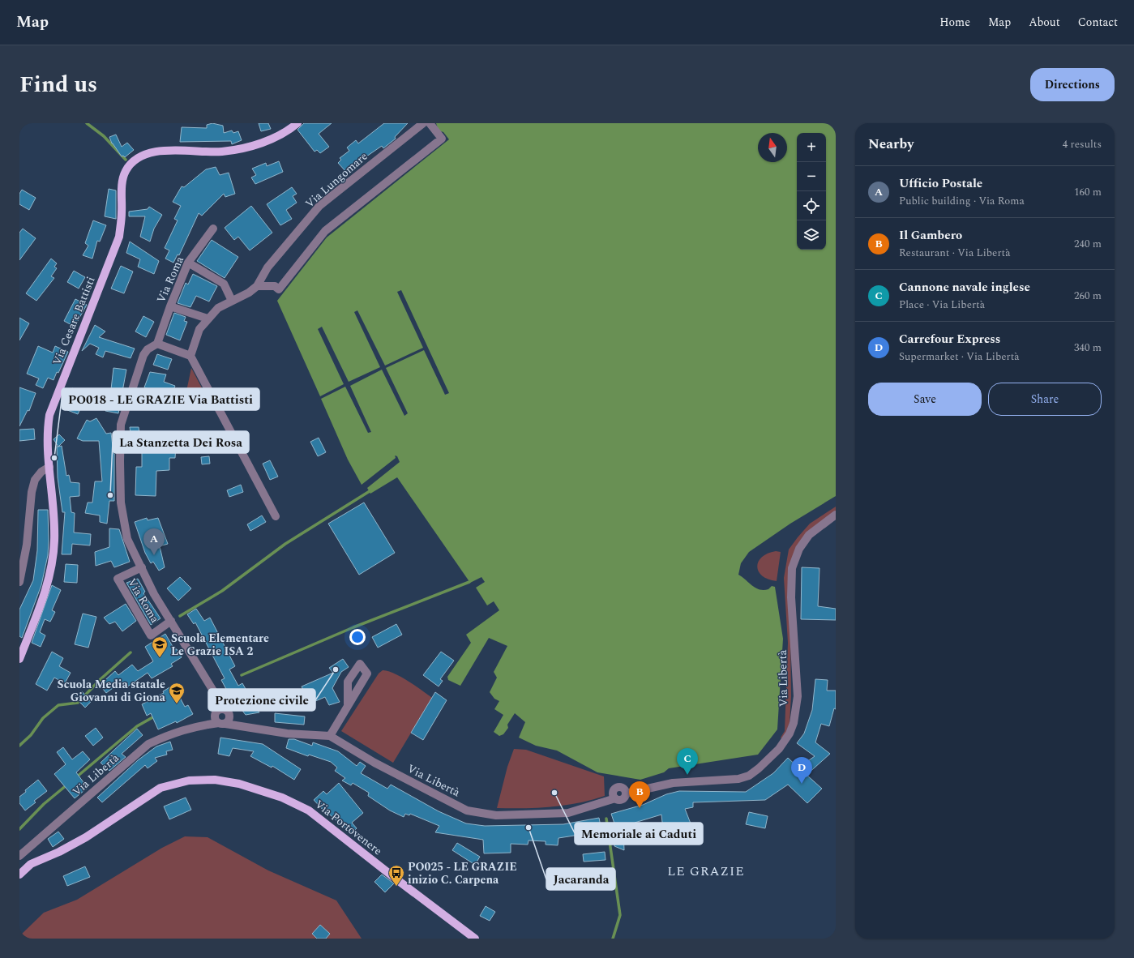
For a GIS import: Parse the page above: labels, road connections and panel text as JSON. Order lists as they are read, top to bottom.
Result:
{
  "streets": {
    "main road": ["Via Cesare Battisti", "Via Portovenere"],
    "street": ["Via Lungomare", "Via Roma", "Via Libertà"]
  },
  "crossings": [
    ["Via Roma", "Via Libertà"]
  ],
  "districts": ["LE GRAZIE"],
  "places": {
    "other": [
      "PO018 - LE GRAZIE Via Battisti",
      "La Stanzetta Dei Rosa",
      "Protezione civile",
      "Memoriale ai Caduti",
      "Jacaranda"
    ],
    "school or university": ["Scuola Elementare Le Grazie ISA 2", "Scuola Media statale Giovanni di Giona"],
    "bus stop": ["PO025 - LE GRAZIE inizio C. Carpena"]
  },
  "north": "top",
  "page": {
    "header": "Map",
    "nav": [
      "Home",
      "Map",
      "About",
      "Contact"
    ],
    "title": "Find us",
    "buttons": [
      "Directions",
      ["Save", "Share"]
    ],
    "heading": ["Nearby", "4 results"],
    "map_buttons": ["+", "−"],
    "list": [
      {
        "mark": "A",
        "name": "Ufficio Postale",
        "note": "Public building · Via Roma",
        "value": "160 m"
      },
      {
        "mark": "B",
        "name": "Il Gambero",
        "note": "Restaurant · Via Libertà",
        "value": "240 m"
      },
      {
        "mark": "C",
        "name": "Cannone navale inglese",
        "note": "Place · Via Libertà",
        "value": "260 m"
      },
      {
        "mark": "D",
        "name": "Carrefour Express",
        "note": "Supermarket · Via Libertà",
        "value": "340 m"
      }
    ],
    "pins": [
      "A",
      "C",
      "D",
      "B"
    ]
  }
}
